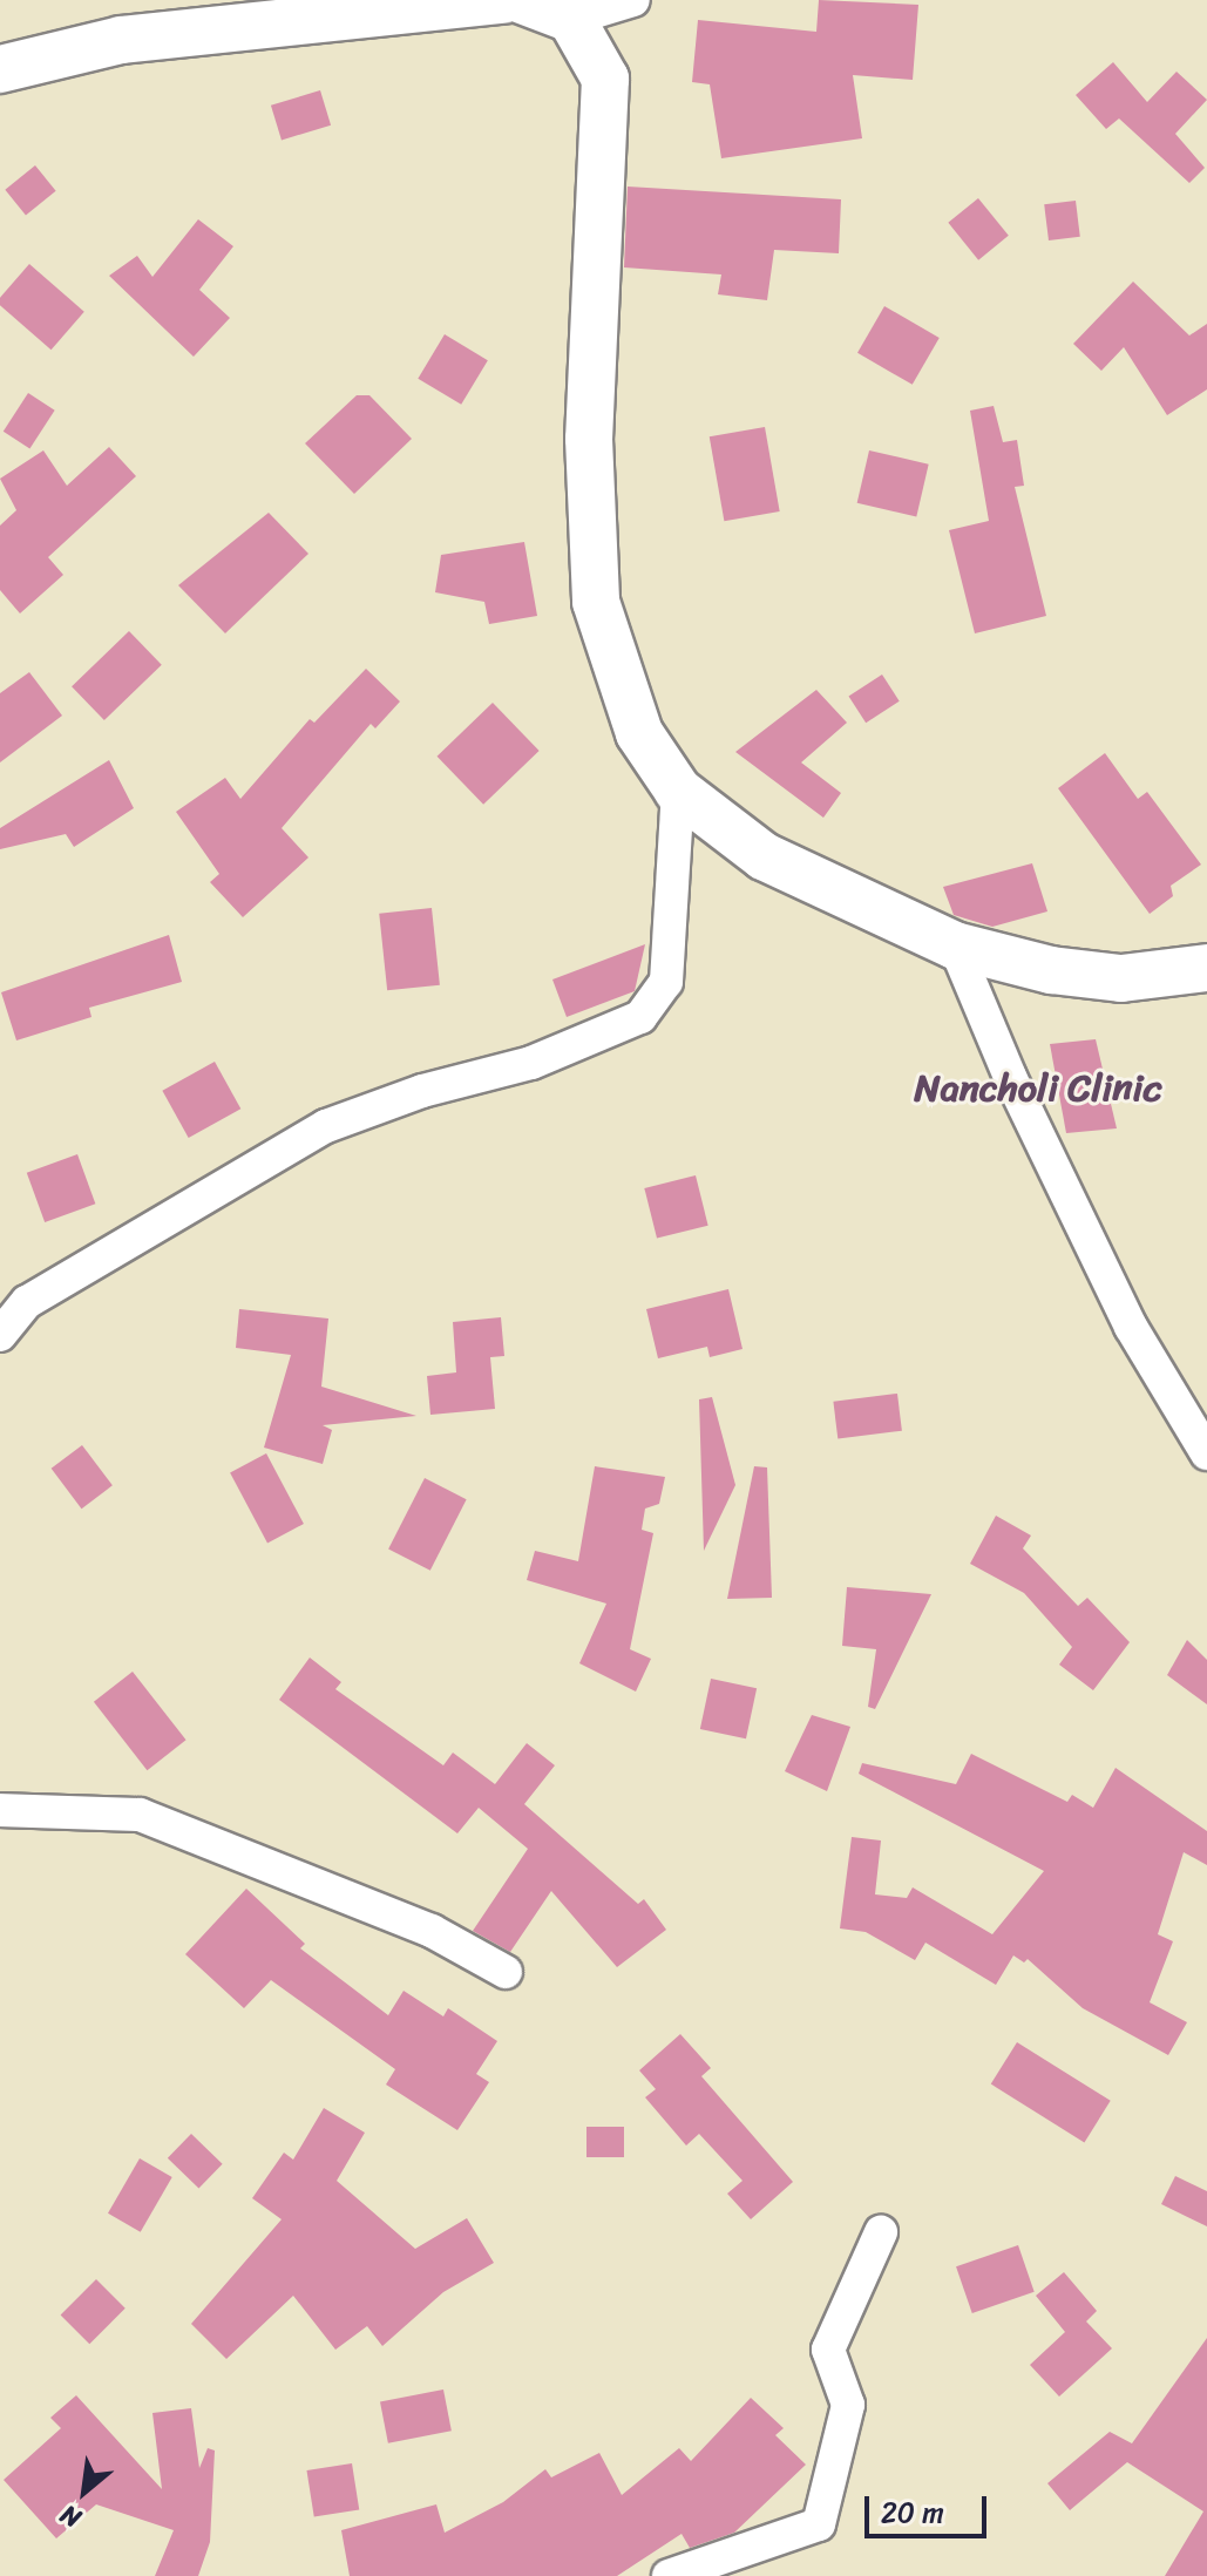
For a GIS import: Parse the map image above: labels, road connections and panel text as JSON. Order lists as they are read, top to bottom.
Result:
{
  "districts": ["Nancholi Clinic"],
  "scale_bar": "20 m",
  "north": "bottom left"
}
